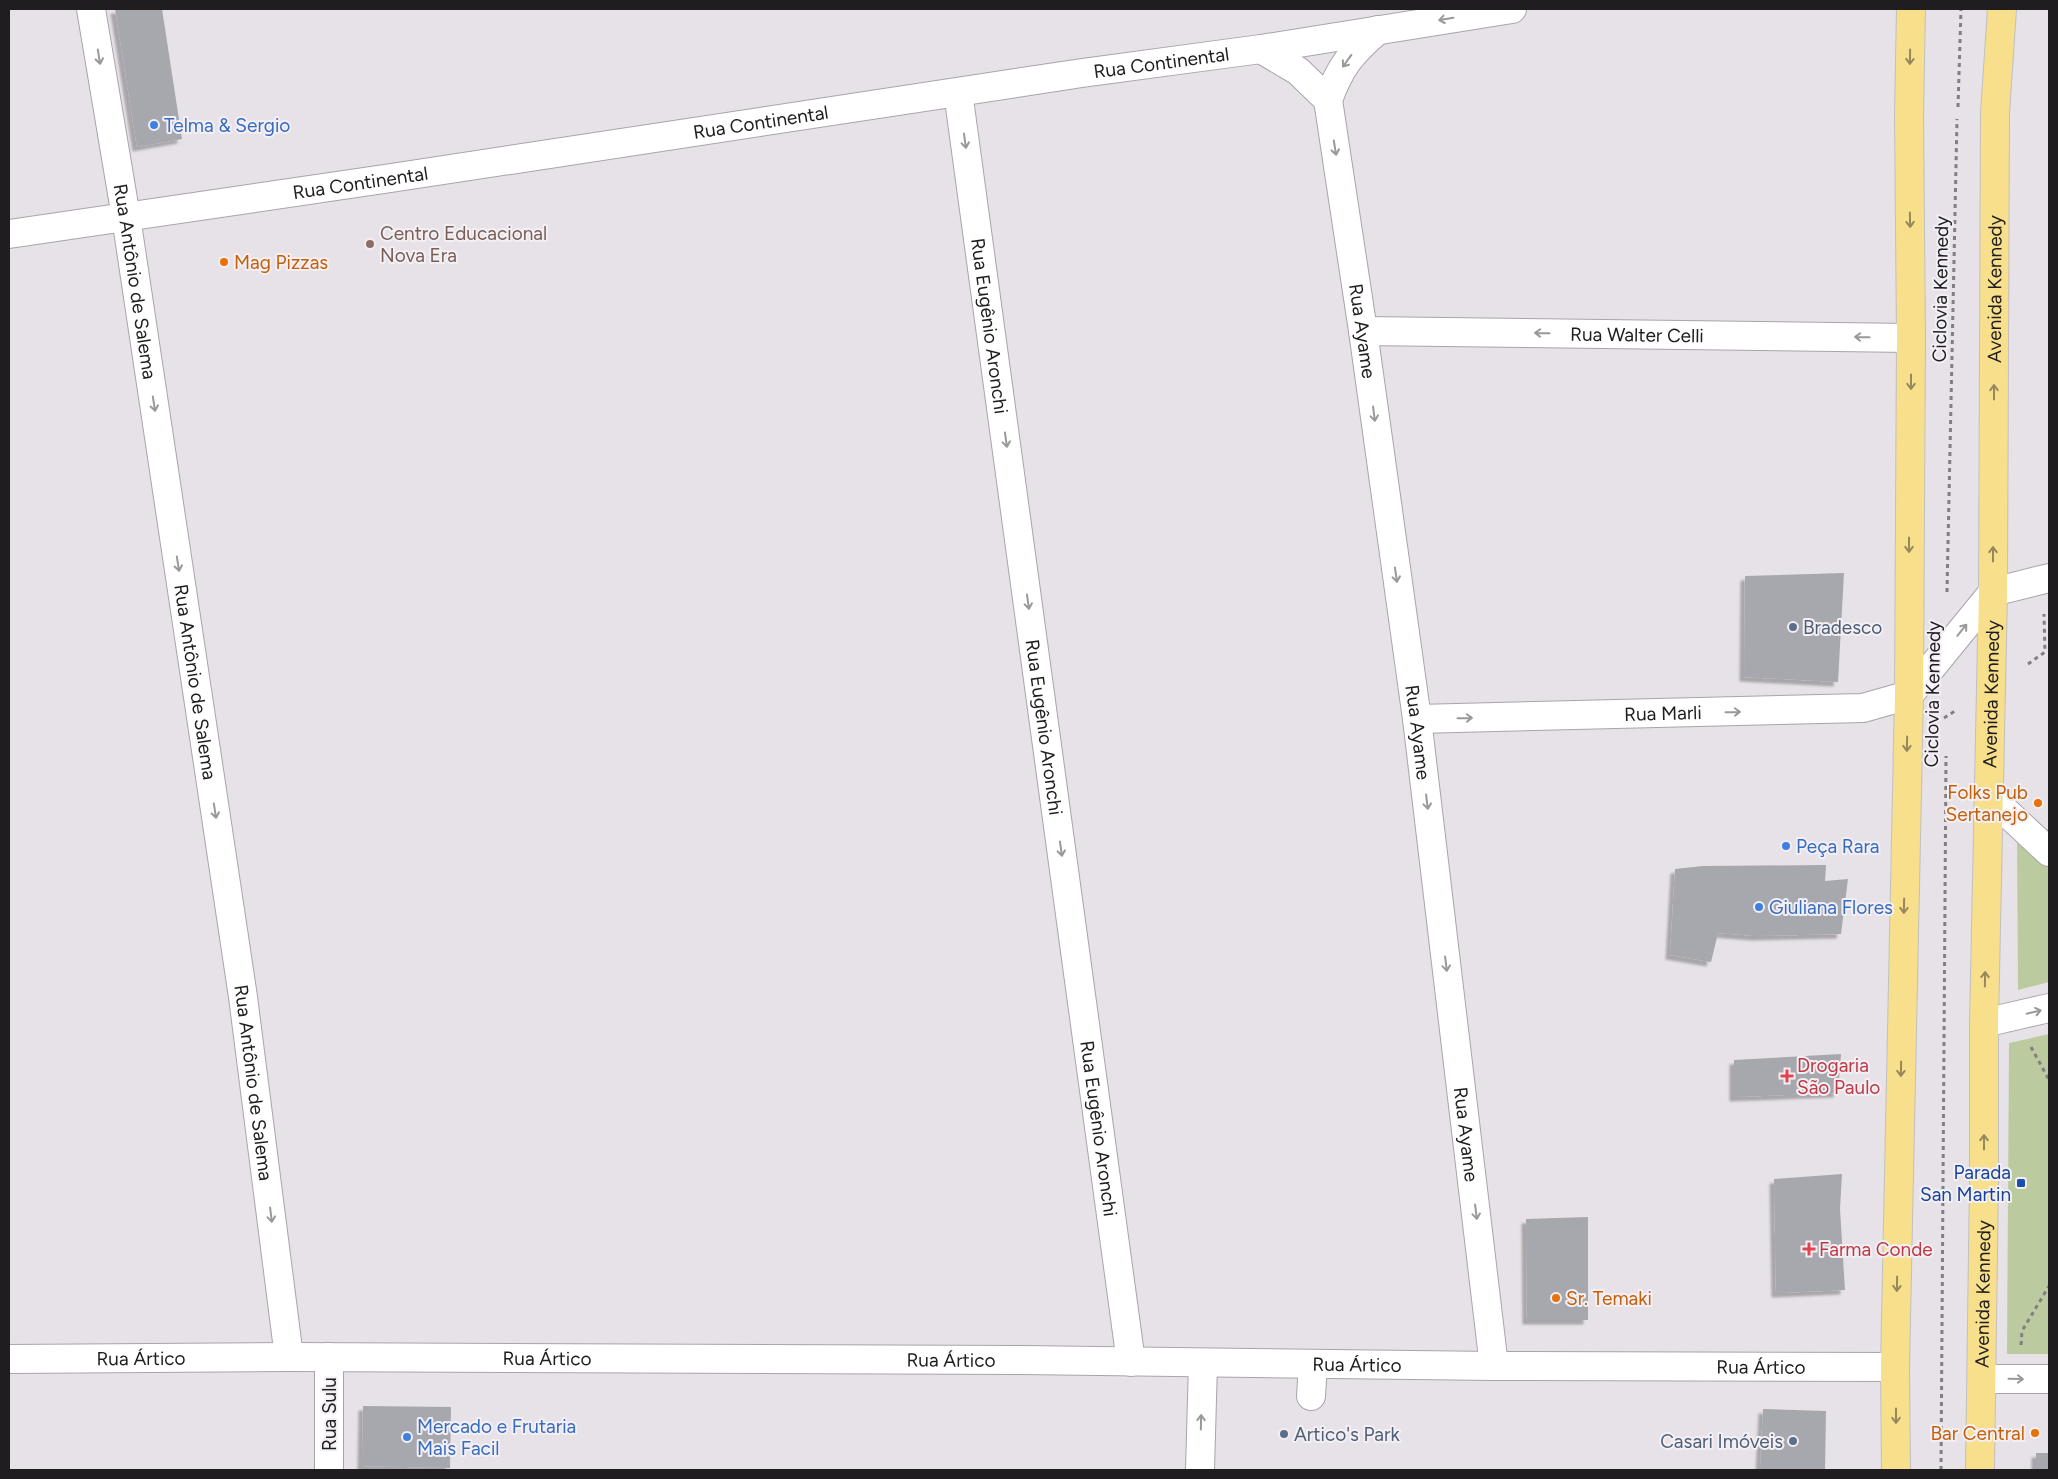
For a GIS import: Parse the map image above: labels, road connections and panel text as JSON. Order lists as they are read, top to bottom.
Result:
{
  "streets": {
    "main road": ["Avenida Kennedy"],
    "street": [
      "Rua Continental",
      "Rua Antônio de Salema",
      "Rua Eugênio Aronchi",
      "Rua Ayame",
      "Rua Walter Celli",
      "Rua Marli",
      "Rua Ártico",
      "Rua Sulu"
    ],
    "path": ["Ciclovia Kennedy"]
  },
  "crossings": [
    ["Rua Continental", "Rua Antônio de Salema"],
    ["Rua Continental", "Rua Eugênio Aronchi"],
    ["Rua Continental", "Rua Ayame"],
    ["Rua Antônio de Salema", "Rua Ártico"],
    ["Rua Eugênio Aronchi", "Rua Ártico"],
    ["Rua Ayame", "Rua Walter Celli"],
    ["Rua Ayame", "Rua Marli"],
    ["Rua Ayame", "Rua Ártico"],
    ["Rua Ártico", "Rua Sulu"]
  ],
  "one_way": [
    "Rua Antônio de Salema",
    "Rua Eugênio Aronchi",
    "Rua Ayame",
    "Rua Walter Celli",
    "Rua Marli"
  ],
  "places": {
    "other": [
      "Telma & Sergio",
      "Centro Educacional Nova Era",
      "Mag Pizzas",
      "Bradesco",
      "Folks Pub Sertanejo",
      "Peça Rara",
      "Giuliana Flores",
      "Sr. Temaki",
      "Bar Central",
      "Artico's Park",
      "Mercado e Frutaria Mais Facil",
      "Casari Imóveis"
    ],
    "health": ["Drogaria São Paulo", "Farma Conde"],
    "transit": ["Parada San Martin"]
  }
}
